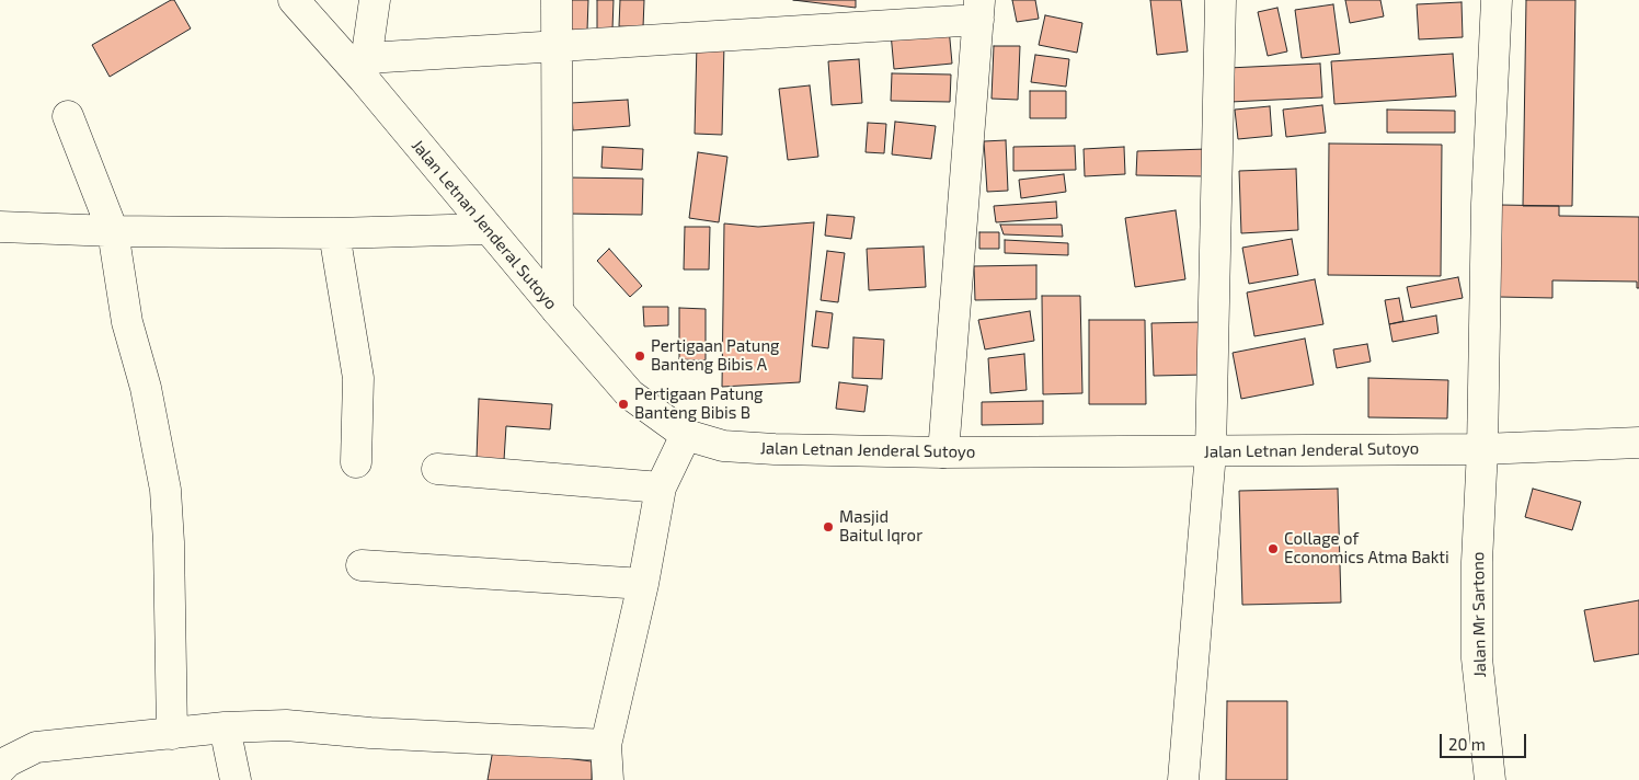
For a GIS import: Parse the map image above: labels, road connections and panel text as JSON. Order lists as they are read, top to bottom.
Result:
{
  "streets": {
    "street": ["Jalan Letnan Jenderal Sutoyo", "Jalan Mr Sartono"]
  },
  "crossings": [
    ["Jalan Letnan Jenderal Sutoyo", "Jalan Mr Sartono"]
  ],
  "places": [
    "Pertigaan Patung Banteng Bibis A",
    "Pertigaan Patung Banteng Bibis B",
    "Masjid Baitul Iqror",
    "Collage of Economics Atma Bakti"
  ],
  "scale_bar": "20 m"
}
